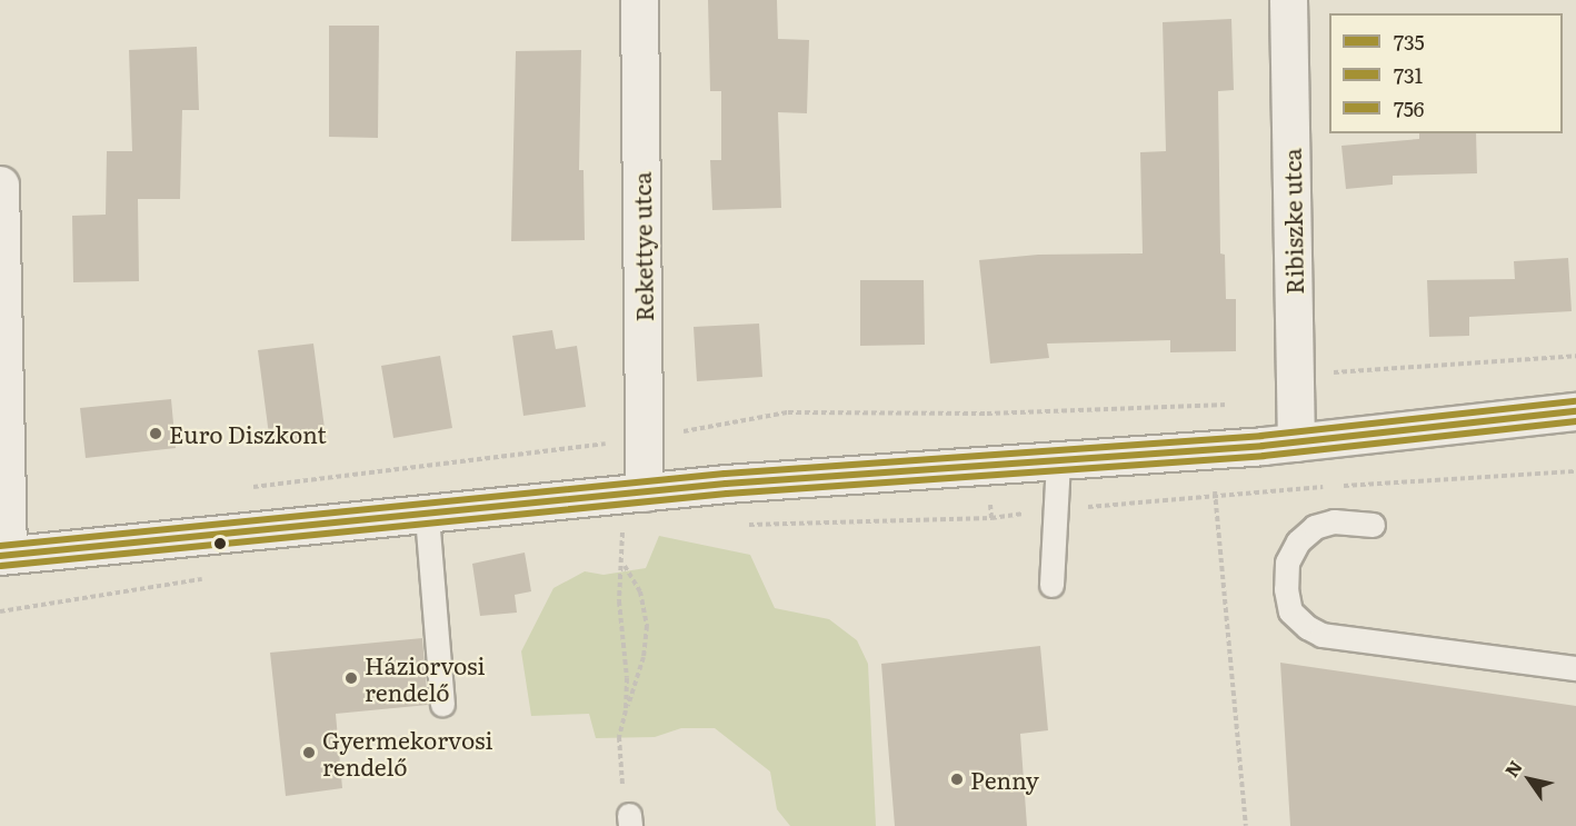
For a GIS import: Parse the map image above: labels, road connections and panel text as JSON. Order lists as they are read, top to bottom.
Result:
{
  "streets": {
    "main road": ["Ribiszke utca", "Rekettye utca"]
  },
  "places": [
    "Euro Diszkont",
    "Háziorvosi rendelő",
    "Gyermekorvosi rendelő",
    "Penny"
  ],
  "lines": ["transit line 756", "transit line 735", "transit line 731"],
  "legend": ["735", "731", "756"],
  "north": "top left"
}
